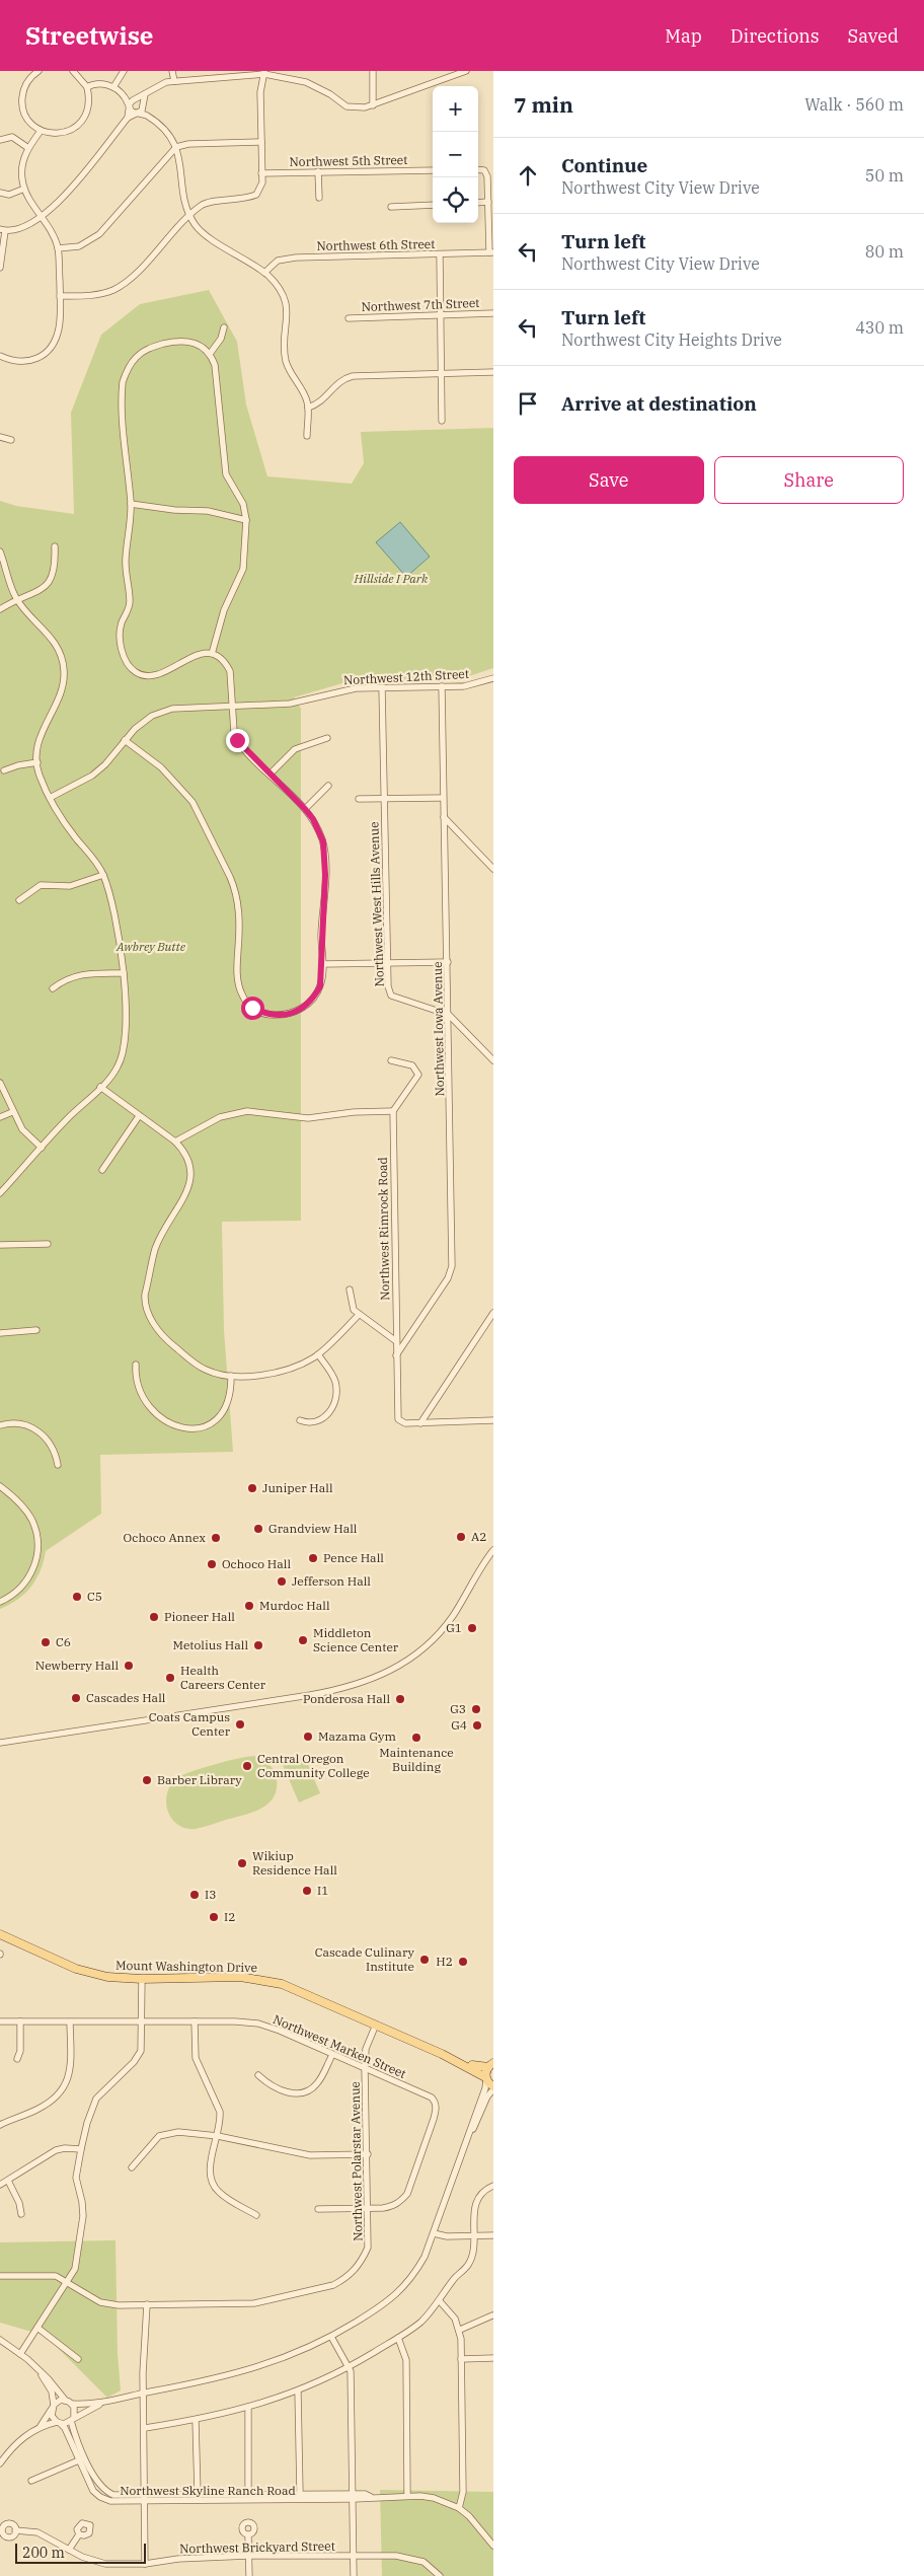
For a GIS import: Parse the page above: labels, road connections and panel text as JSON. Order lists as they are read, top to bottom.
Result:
{
  "streets": {
    "main road": ["Mount Washington Drive"],
    "street": [
      "Northwest 5th Street",
      "Northwest 6th Street",
      "Northwest 7th Street",
      "Northwest 12th Street",
      "Northwest West Hills Avenue",
      "Northwest Iowa Avenue",
      "Northwest Rimrock Road",
      "Northwest Marken Street",
      "Northwest Polarstar Avenue",
      "Northwest Skyline Ranch Road",
      "Northwest Brickyard Street"
    ]
  },
  "crossings": [
    ["Northwest 12th Street", "Northwest West Hills Avenue"],
    ["Northwest 12th Street", "Northwest Iowa Avenue"],
    ["Northwest West Hills Avenue", "Northwest Iowa Avenue"],
    ["Northwest Iowa Avenue", "Northwest Rimrock Road"],
    ["Mount Washington Drive", "Northwest Polarstar Avenue"],
    ["Northwest Marken Street", "Northwest Polarstar Avenue"]
  ],
  "parks": ["Hillside I Park", "Awbrey Butte"],
  "places": [
    "Juniper Hall",
    "Grandview Hall",
    "A2",
    "Ochoco Annex",
    "Pence Hall",
    "Ochoco Hall",
    "Jefferson Hall",
    "C5",
    "Murdoc Hall",
    "Pioneer Hall",
    "G1",
    "Middleton Science Center",
    "C6",
    "Metolius Hall",
    "Newberry Hall",
    "Health Careers Center",
    "Cascades Hall",
    "Ponderosa Hall",
    "G3",
    "Coats Campus Center",
    "G4",
    "Mazama Gym",
    "Maintenance Building",
    "Central Oregon Community College",
    "Barber Library",
    "Wikiup Residence Hall",
    "I1",
    "I3",
    "I2",
    "Cascade Culinary Institute",
    "H2"
  ],
  "scale_bar": "200 m",
  "page": {
    "header": "Streetwise",
    "nav": ["Map", "Directions", "Saved"],
    "heading": ["7 min", "Walk · 560 m"],
    "map_buttons": ["+", "−"],
    "list": [
      ["Continue", "Northwest City View Drive", "50 m"],
      ["Turn left", "Northwest City View Drive", "80 m"],
      ["Turn left", "Northwest City Heights Drive", "430 m"],
      "Arrive at destination"
    ],
    "buttons": ["Save", "Share"],
    "scale": "200 m"
  }
}
